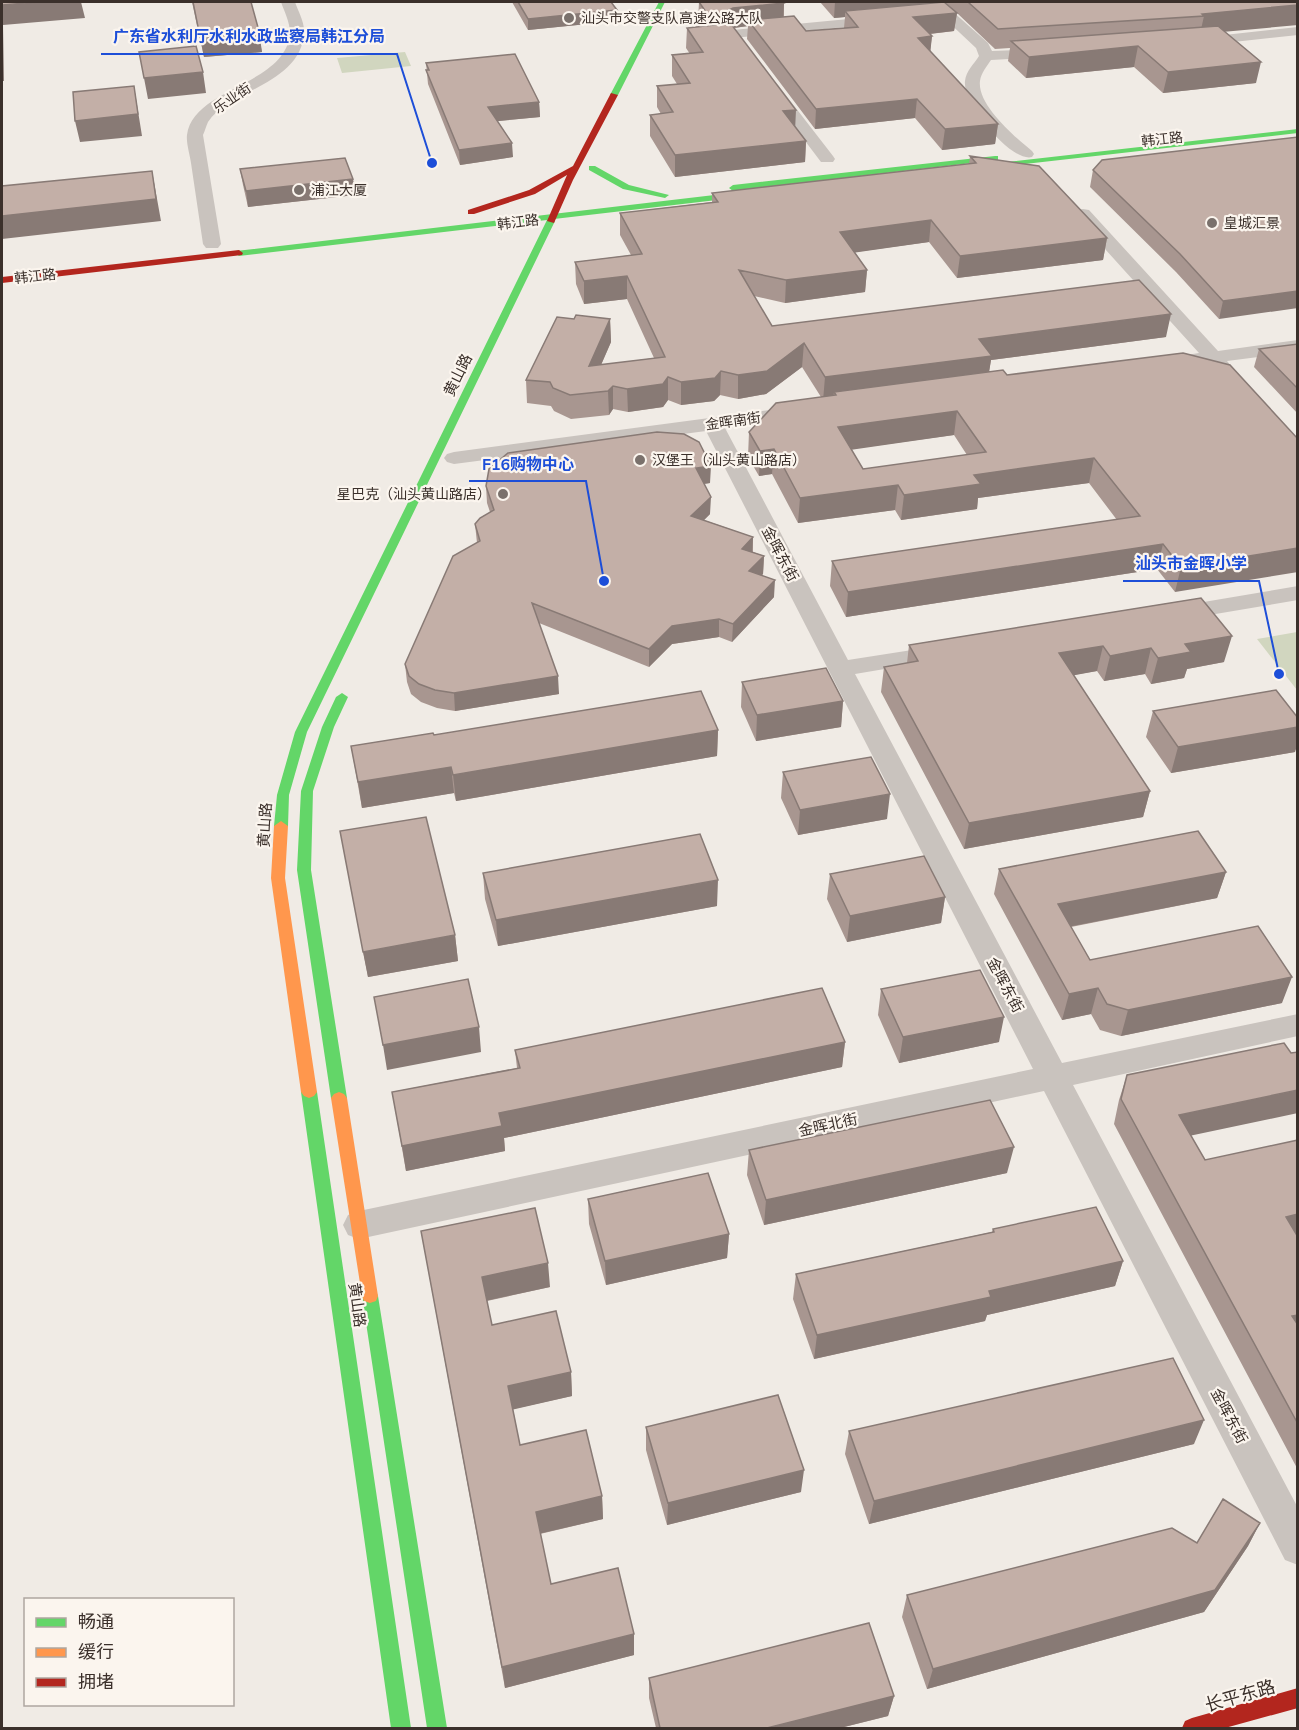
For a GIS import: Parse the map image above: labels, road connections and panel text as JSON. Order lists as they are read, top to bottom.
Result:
{
  "streets": {
    "street": [
      "乐业街",
      "韩江路",
      "黄山路",
      "金晖南街",
      "金晖东街",
      "金晖北街",
      "长平东路"
    ]
  },
  "crossings": [
    ["乐业街", "韩江路"],
    ["韩江路", "黄山路"],
    ["黄山路", "金晖北街"],
    ["金晖南街", "金晖东街"],
    ["金晖东街", "金晖北街"]
  ],
  "places": [
    "汕头市交警支队高速公路大队",
    "广东省水利厅水利水政监察局韩江分局",
    "浦江大厦",
    "皇城汇景",
    "汉堡王（汕头黄山路店）",
    "星巴克（汕头黄山路店）",
    "F16购物中心",
    "汕头市金晖小学"
  ],
  "legend": ["畅通", "缓行", "拥堵"]
}
